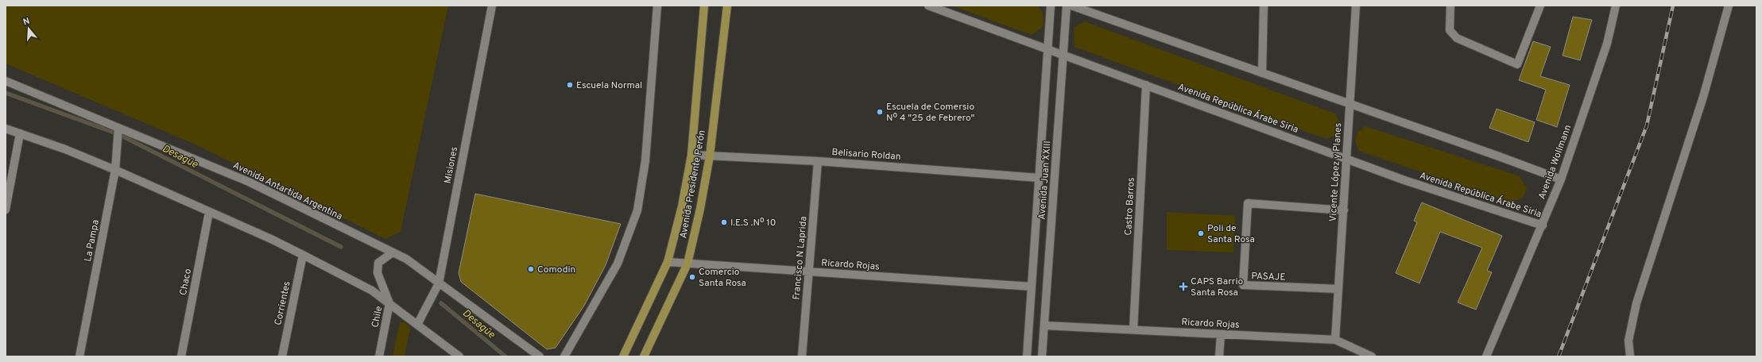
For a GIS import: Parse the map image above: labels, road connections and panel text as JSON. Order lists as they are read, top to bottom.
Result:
{
  "streets": {
    "main road": ["Avenida Presidente Perón"],
    "street": [
      "Avenida República Árabe Siria",
      "Belisario Roldan",
      "Avenida Wollmann",
      "Misiones",
      "Vicente López y Planes",
      "Avenida Juan XXIII",
      "Avenida Antartida Argentina",
      "Castro Barros",
      "La Pampa",
      "Francisco N Laprida",
      "Ricardo Rojas",
      "PASAJE",
      "Chaco",
      "Corrientes",
      "Chile"
    ]
  },
  "crossings": [
    ["Avenida República Árabe Siria", "Avenida Wollmann"],
    ["Avenida República Árabe Siria", "Vicente López y Planes"],
    ["Avenida República Árabe Siria", "Avenida Juan XXIII"],
    ["Avenida República Árabe Siria", "Castro Barros"],
    ["Belisario Roldan", "Avenida Juan XXIII"],
    ["Belisario Roldan", "Avenida Presidente Perón"],
    ["Belisario Roldan", "Francisco N Laprida"],
    ["Misiones", "Avenida Antartida Argentina"],
    ["Vicente López y Planes", "Ricardo Rojas"],
    ["Vicente López y Planes", "PASAJE"],
    ["Avenida Juan XXIII", "Ricardo Rojas"],
    ["Avenida Presidente Perón", "Ricardo Rojas"],
    ["Avenida Antartida Argentina", "La Pampa"],
    ["Avenida Antartida Argentina", "Chile"],
    ["Castro Barros", "Ricardo Rojas"],
    ["Francisco N Laprida", "Ricardo Rojas"]
  ],
  "water": ["Desagüe"],
  "places": {
    "other": [
      "Escuela Normal",
      "Escuela de Comersio Nº 4 \"25 de Febrero\"",
      "I.E.S .Nº 10",
      "Poli de Santa Rosa",
      "Comodin",
      "Comercio Santa Rosa"
    ],
    "health": ["CAPS Barrio Santa Rosa"]
  },
  "north": "top"
}
